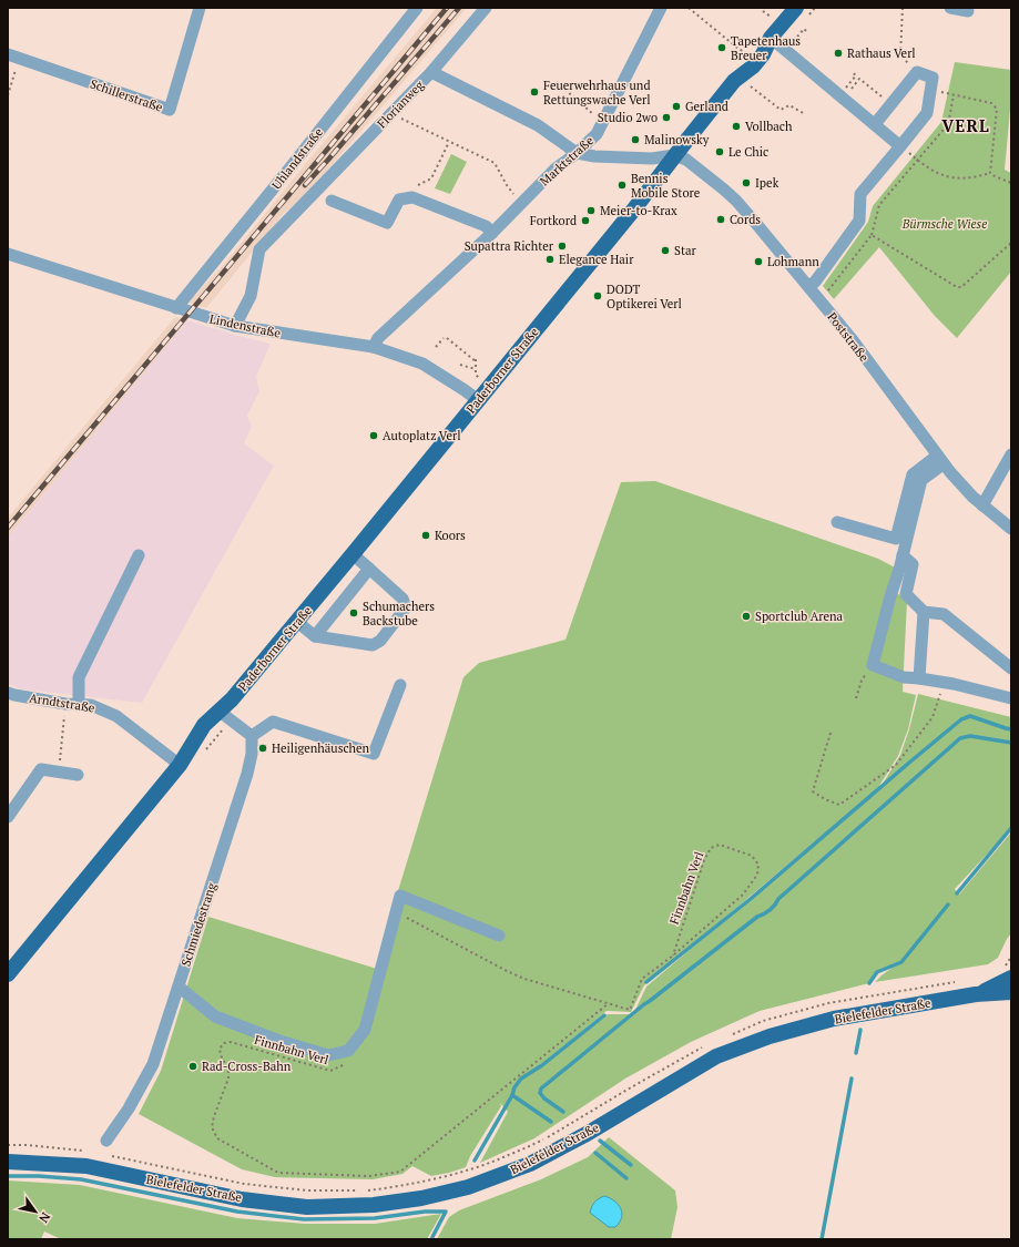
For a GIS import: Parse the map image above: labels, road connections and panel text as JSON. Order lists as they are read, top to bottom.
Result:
{
  "streets": {
    "main road": ["Paderborner Straße", "Bielefelder Straße"],
    "street": [
      "Schillerstraße",
      "Florianweg",
      "Uhlandstraße",
      "Marktstraße",
      "Lindenstraße",
      "Poststraße",
      "Arndtstraße",
      "Schmiedestrang"
    ],
    "path": ["Finnbahn Verl"]
  },
  "crossings": [
    ["Florianweg", "Marktstraße"],
    ["Florianweg", "Lindenstraße"],
    ["Florianweg", "Poststraße"],
    ["Florianweg", "Paderborner Straße"],
    ["Uhlandstraße", "Lindenstraße"],
    ["Marktstraße", "Lindenstraße"],
    ["Lindenstraße", "Paderborner Straße"],
    ["Poststraße", "Paderborner Straße"],
    ["Paderborner Straße", "Arndtstraße"]
  ],
  "districts": ["VERL"],
  "parks": ["Bürmsche Wiese"],
  "places": [
    "Tapetenhaus Breuer",
    "Rathaus Verl",
    "Feuerwehrhaus und Rettungswache Verl",
    "Gerland",
    "Studio 2wo",
    "Vollbach",
    "Malinowsky",
    "Le Chic",
    "Ipek",
    "Bennis Mobile Store",
    "Meier-to-Krax",
    "Cords",
    "Fortkord",
    "Supattra Richter",
    "Star",
    "Elegance Hair",
    "Lohmann",
    "DODT Optikerei Verl",
    "Autoplatz Verl",
    "Koors",
    "Schumachers Backstube",
    "Sportclub Arena",
    "Heiligenhäuschen",
    "Rad-Cross-Bahn"
  ],
  "north": "bottom right"
}
